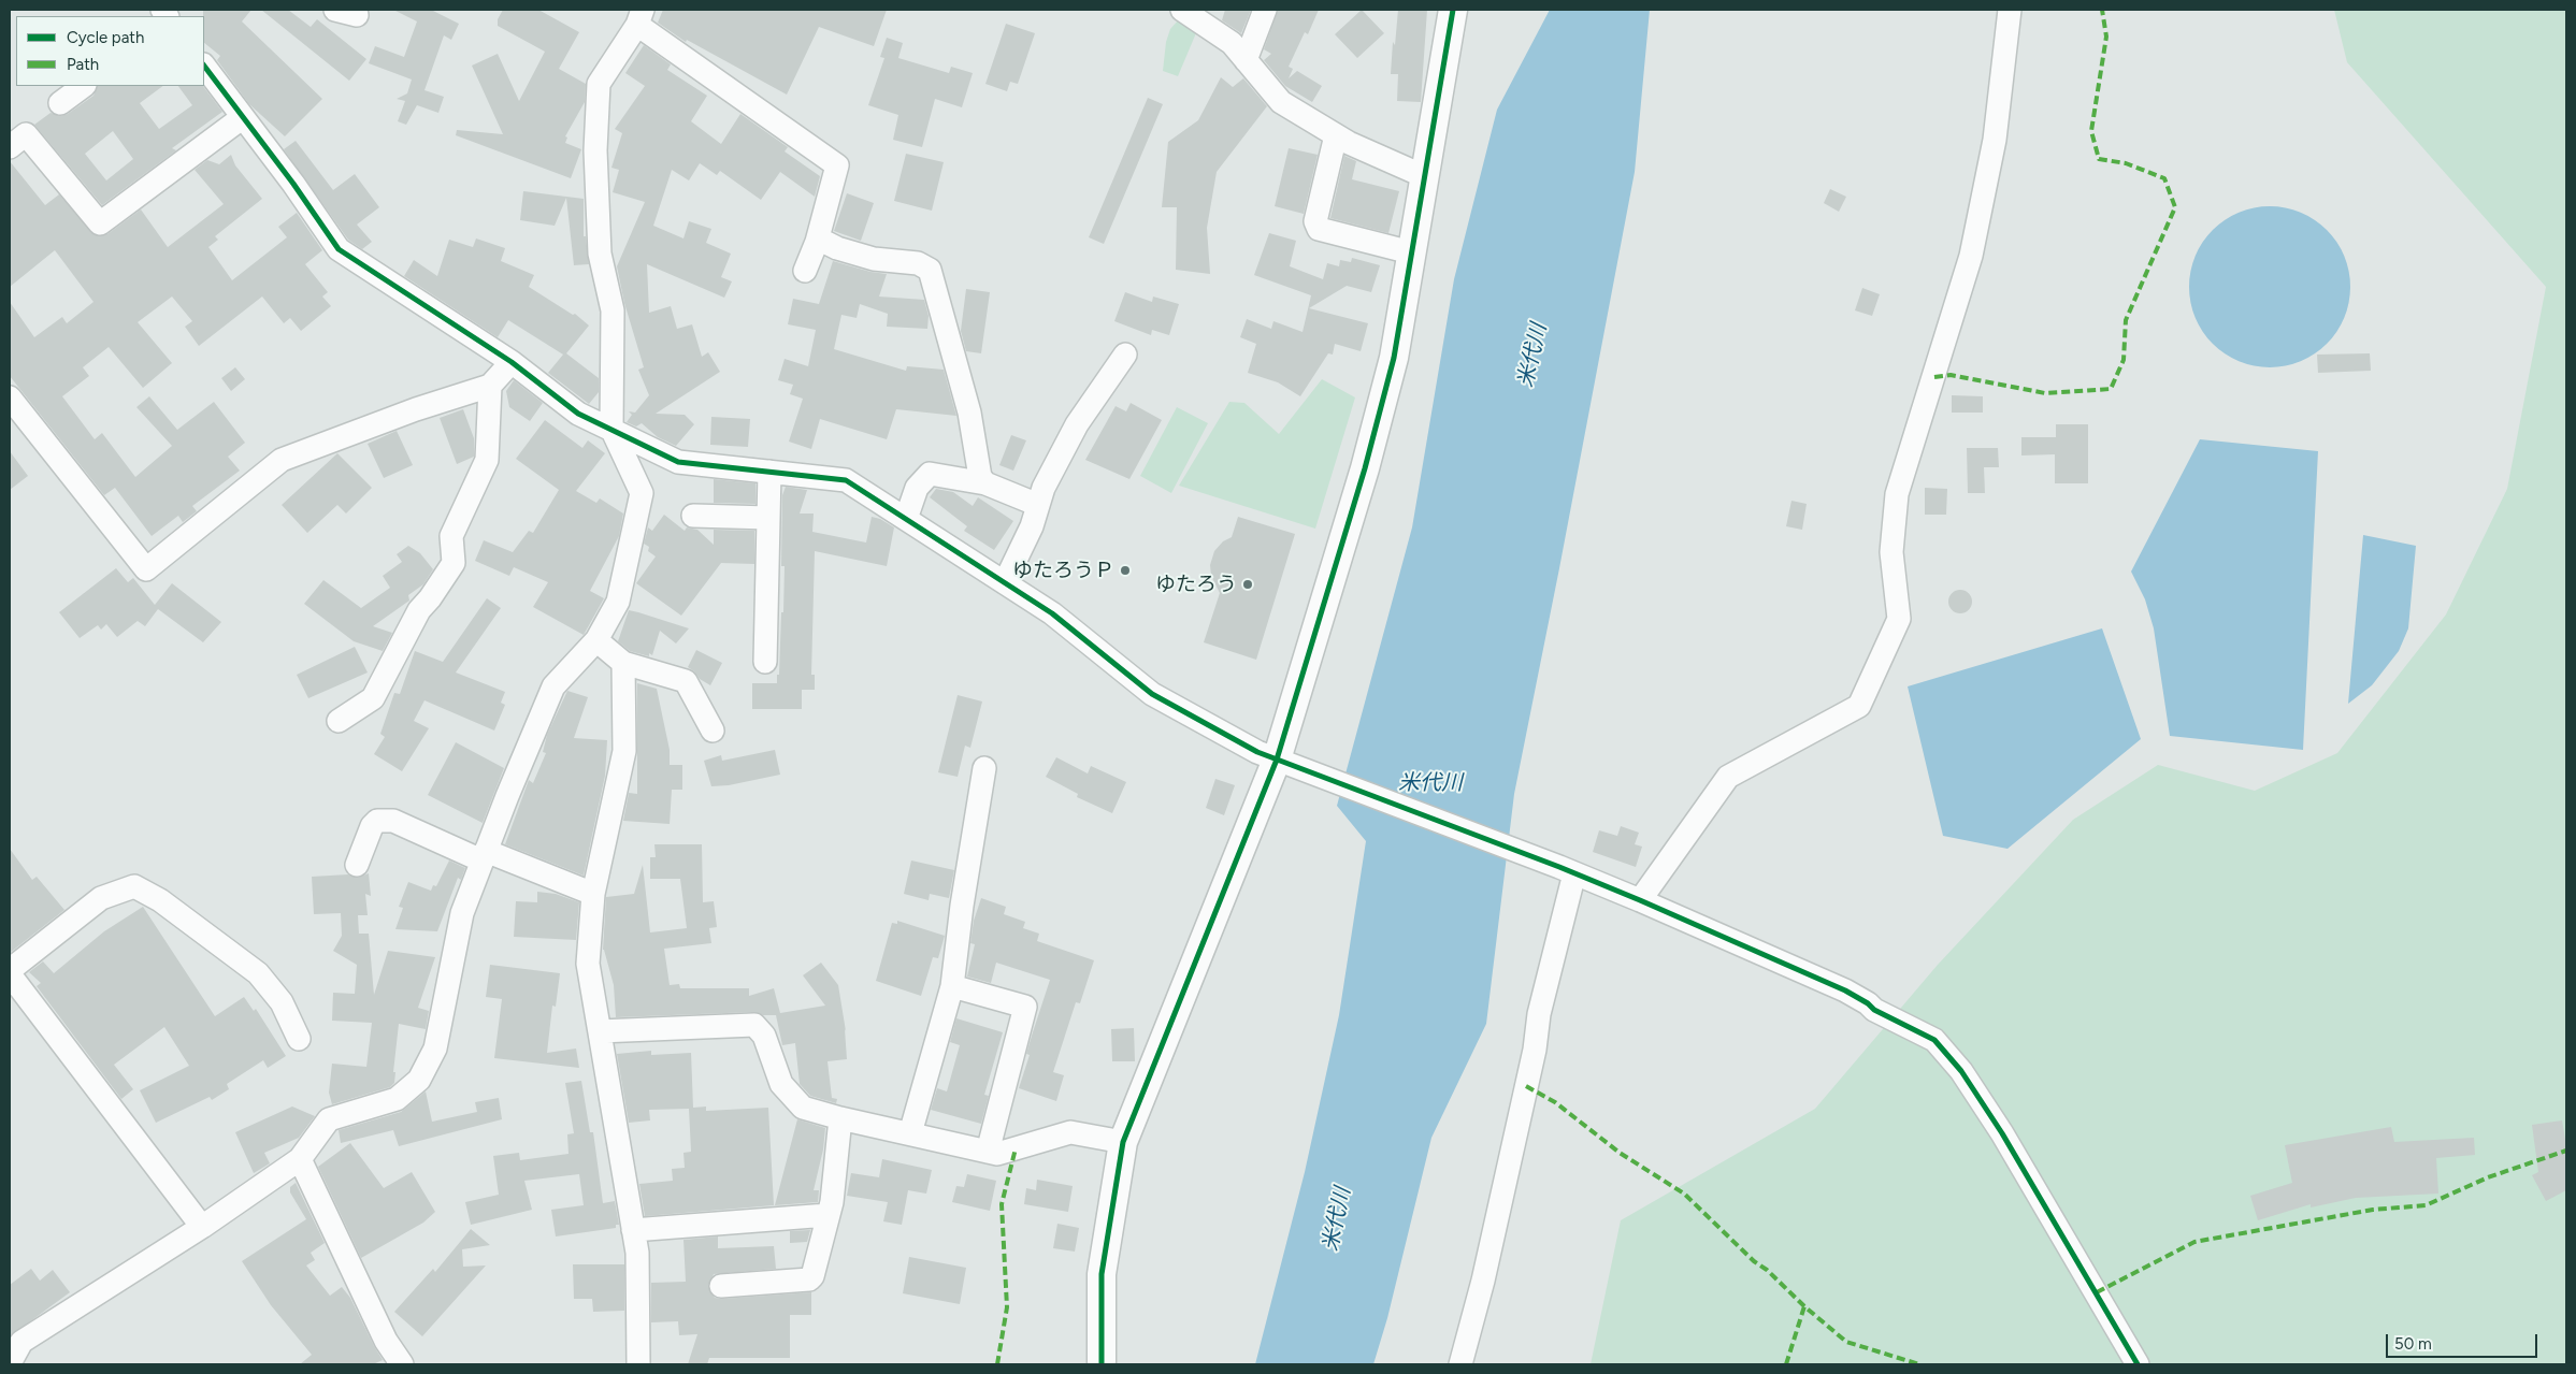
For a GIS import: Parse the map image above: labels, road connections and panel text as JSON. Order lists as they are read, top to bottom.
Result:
{
  "water": ["米代川"],
  "places": ["ゆたろうＰ", "ゆたろう"],
  "legend": ["Cycle path", "Path"],
  "scale_bar": "50 m"
}
